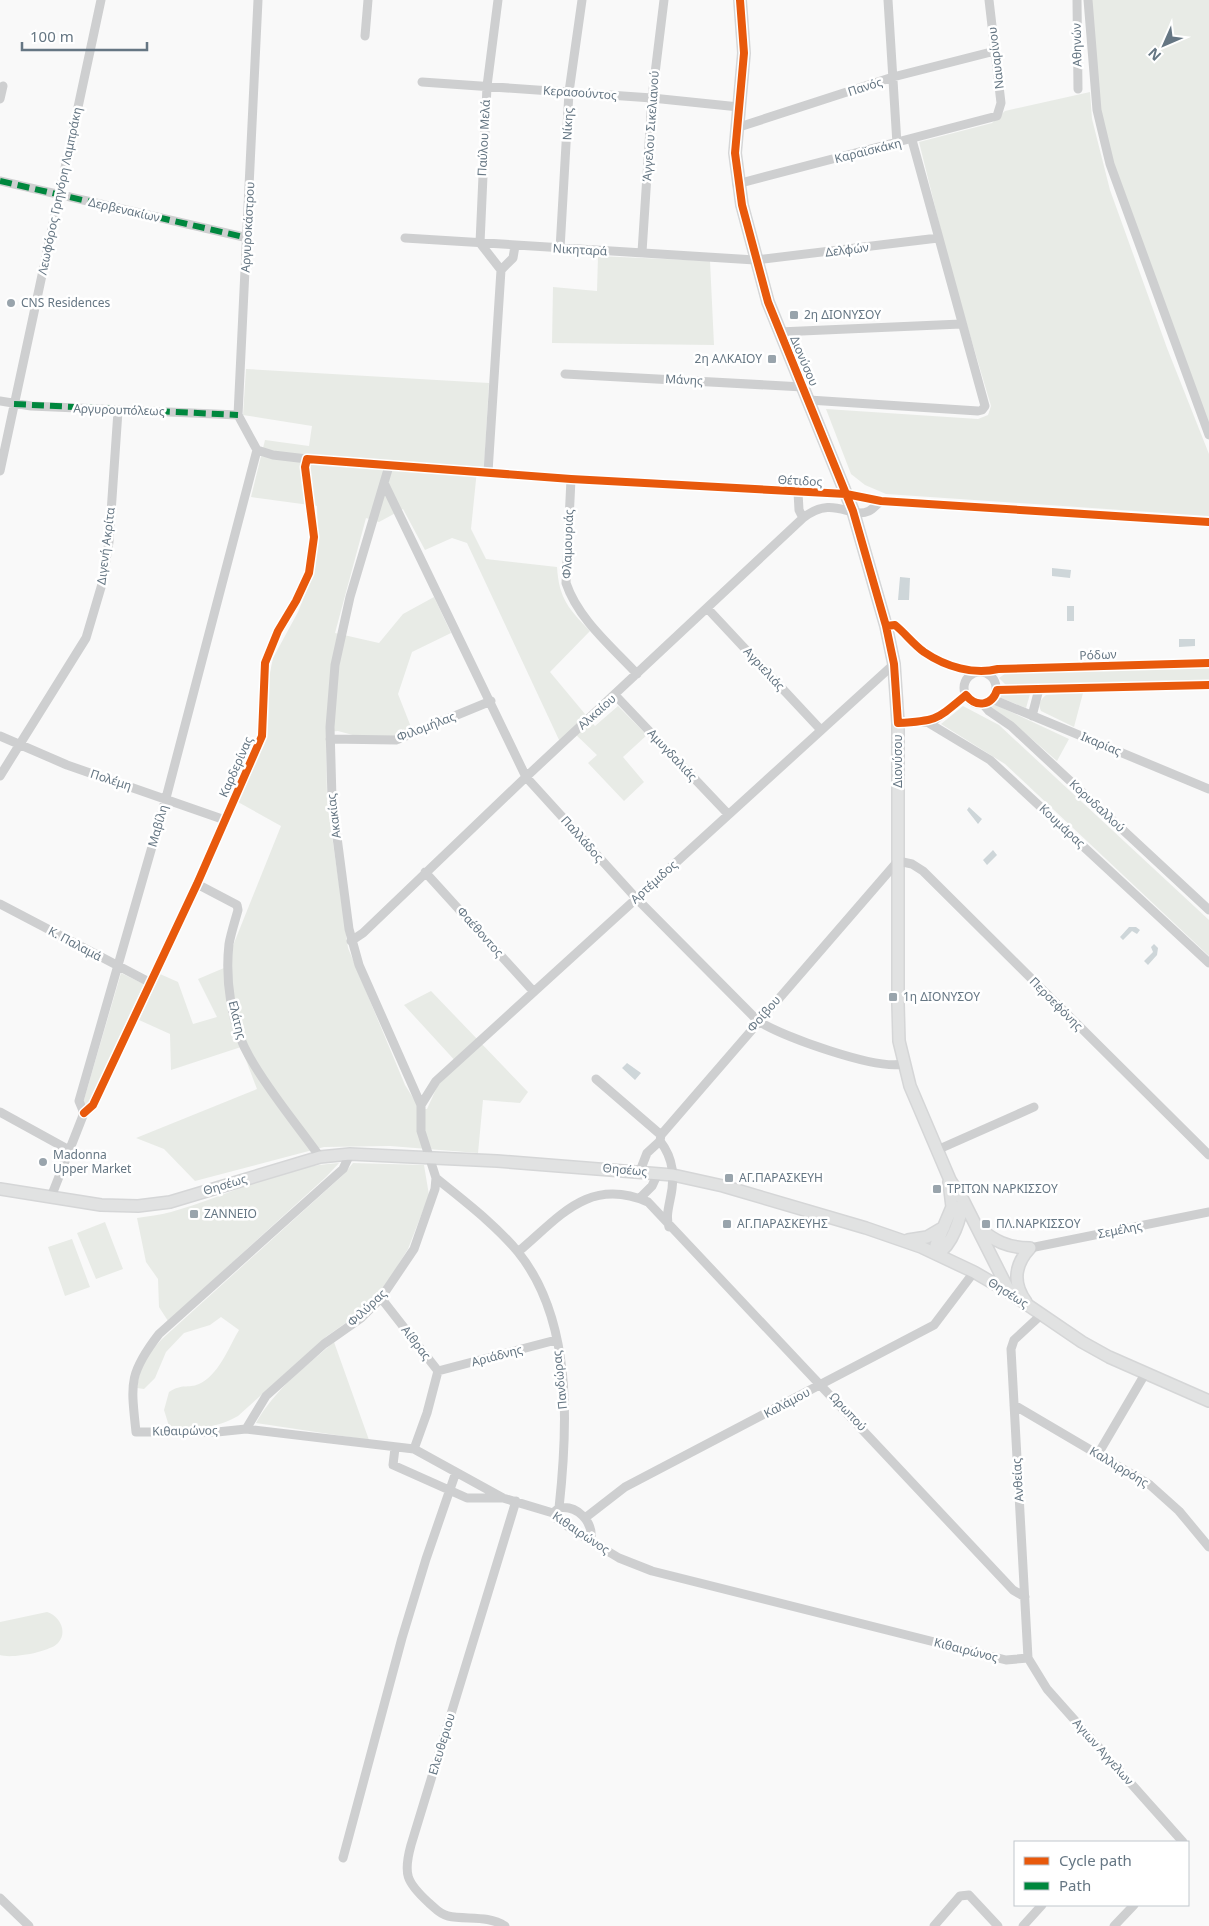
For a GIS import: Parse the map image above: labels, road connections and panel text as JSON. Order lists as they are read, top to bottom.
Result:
{
  "streets": {
    "main road": ["Διονύσου", "Θησέως"],
    "street": [
      "Αθηνών",
      "Ναυαρίνου",
      "Πανός",
      "Κερασούντος",
      "Νίκης",
      "Άγγελου Σικελιανού",
      "Παύλου Μελά",
      "Καραϊσκάκη",
      "Λεωφόρος Γρηγόρη Λαμπράκη",
      "Δερβενακίων",
      "Αργυροκάστρου",
      "Νικηταρά",
      "Δελφών",
      "Μάνης",
      "Αργυρουπόλεως",
      "Θέτιδος",
      "Φλαμουριάς",
      "Διγενή Ακρίτα",
      "Ρόδων",
      "Αγριελιάς",
      "Αλκαίου",
      "Φιλομήλας",
      "Ικαρίας",
      "Αμυγδαλιάς",
      "Καρδερίνας",
      "Πολέμη",
      "Κορυδαλλού",
      "Ακακίας",
      "Μαβίλη",
      "Κουμάρας",
      "Παλλάδος",
      "Αρτέμιδος",
      "Φαέθοντος",
      "Κ. Παλαμά",
      "Περσεφόνης",
      "Φοίβου",
      "Ελάτης",
      "Σεμέλης",
      "Φιλύρας",
      "Αίθρας",
      "Αριάδνης",
      "Πανδώρας",
      "Καλάμου",
      "Ωρωπού",
      "Κιθαιρώνος",
      "Καλλιρρόης",
      "Ανθείας",
      "Ελευθεριου",
      "Αγιων Αγγελων"
    ]
  },
  "crossings": [
    ["Ναυαρίνου", "Πανός"],
    ["Ναυαρίνου", "Καραϊσκάκη"],
    ["Πανός", "Διονύσου"],
    ["Κερασούντος", "Νίκης"],
    ["Κερασούντος", "Άγγελου Σικελιανού"],
    ["Κερασούντος", "Παύλου Μελά"],
    ["Κερασούντος", "Διονύσου"],
    ["Νίκης", "Νικηταρά"],
    ["Άγγελου Σικελιανού", "Νικηταρά"],
    ["Παύλου Μελά", "Νικηταρά"],
    ["Καραϊσκάκη", "Διονύσου"],
    ["Λεωφόρος Γρηγόρη Λαμπράκη", "Δερβενακίων"],
    ["Λεωφόρος Γρηγόρη Λαμπράκη", "Αργυρουπόλεως"],
    ["Δερβενακίων", "Αργυροκάστρου"],
    ["Αργυροκάστρου", "Αργυρουπόλεως"],
    ["Νικηταρά", "Δελφών"],
    ["Νικηταρά", "Διονύσου"],
    ["Δελφών", "Διονύσου"],
    ["Διονύσου", "Μάνης"],
    ["Διονύσου", "Θέτιδος"],
    ["Διονύσου", "Αλκαίου"],
    ["Διονύσου", "Παλλάδος"],
    ["Διονύσου", "Αρτέμιδος"],
    ["Διονύσου", "Περσεφόνης"],
    ["Διονύσου", "Φοίβου"],
    ["Διονύσου", "Θησέως"],
    ["Αργυρουπόλεως", "Διγενή Ακρίτα"],
    ["Θέτιδος", "Φλαμουριάς"],
    ["Θέτιδος", "Ακακίας"],
    ["Φλαμουριάς", "Αλκαίου"],
    ["Διγενή Ακρίτα", "Πολέμη"],
    ["Ρόδων", "Ικαρίας"],
    ["Ρόδων", "Κορυδαλλού"],
    ["Αγριελιάς", "Αλκαίου"],
    ["Αγριελιάς", "Αρτέμιδος"],
    ["Αλκαίου", "Αμυγδαλιάς"],
    ["Αλκαίου", "Ακακίας"],
    ["Αλκαίου", "Παλλάδος"],
    ["Αλκαίου", "Φαέθοντος"],
    ["Φιλομήλας", "Ακακίας"],
    ["Φιλομήλας", "Παλλάδος"],
    ["Ικαρίας", "Κορυδαλλού"],
    ["Αμυγδαλιάς", "Αρτέμιδος"],
    ["Καρδερίνας", "Πολέμη"],
    ["Καρδερίνας", "Μαβίλη"],
    ["Καρδερίνας", "Κ. Παλαμά"],
    ["Καρδερίνας", "Ελάτης"],
    ["Πολέμη", "Μαβίλη"],
    ["Ακακίας", "Παλλάδος"],
    ["Ακακίας", "Αρτέμιδος"],
    ["Ακακίας", "Θησέως"],
    ["Μαβίλη", "Κ. Παλαμά"],
    ["Μαβίλη", "Θησέως"],
    ["Παλλάδος", "Αρτέμιδος"],
    ["Παλλάδος", "Φοίβου"],
    ["Αρτέμιδος", "Φαέθοντος"],
    ["Περσεφόνης", "Φοίβου"],
    ["Φοίβου", "Θησέως"],
    ["Ελάτης", "Θησέως"],
    ["Θησέως", "Καλάμου"],
    ["Θησέως", "Κιθαιρώνος"],
    ["Θησέως", "Ανθείας"],
    ["Φιλύρας", "Αίθρας"],
    ["Φιλύρας", "Πανδώρας"],
    ["Φιλύρας", "Κιθαιρώνος"],
    ["Αίθρας", "Αριάδνης"],
    ["Αίθρας", "Κιθαιρώνος"],
    ["Αριάδνης", "Πανδώρας"],
    ["Πανδώρας", "Κιθαιρώνος"],
    ["Καλάμου", "Ωρωπού"],
    ["Ωρωπού", "Ανθείας"],
    ["Κιθαιρώνος", "Ανθείας"],
    ["Κιθαιρώνος", "Ελευθεριου"],
    ["Κιθαιρώνος", "Αγιων Αγγελων"],
    ["Καλλιρρόης", "Ανθείας"],
    ["Ανθείας", "Αγιων Αγγελων"]
  ],
  "places": {
    "other": ["CNS Residences", "Madonna Upper Market"],
    "transit": [
      "2η ΔΙΟΝΥΣΟΥ",
      "2η ΑΛΚΑΙΟΥ",
      "1η ΔΙΟΝΥΣΟΥ",
      "ΑΓ.ΠΑΡΑΣΚΕΥΗ",
      "ΤΡΙΤΩΝ ΝΑΡΚΙΣΣΟΥ",
      "ΖΑΝΝΕΙΟ",
      "ΑΓ.ΠΑΡΑΣΚΕΥΗΣ",
      "ΠΛ.ΝΑΡΚΙΣΣΟΥ"
    ]
  },
  "legend": ["Cycle path", "Path"],
  "scale_bar": "100 m",
  "north": "bottom left"
}
